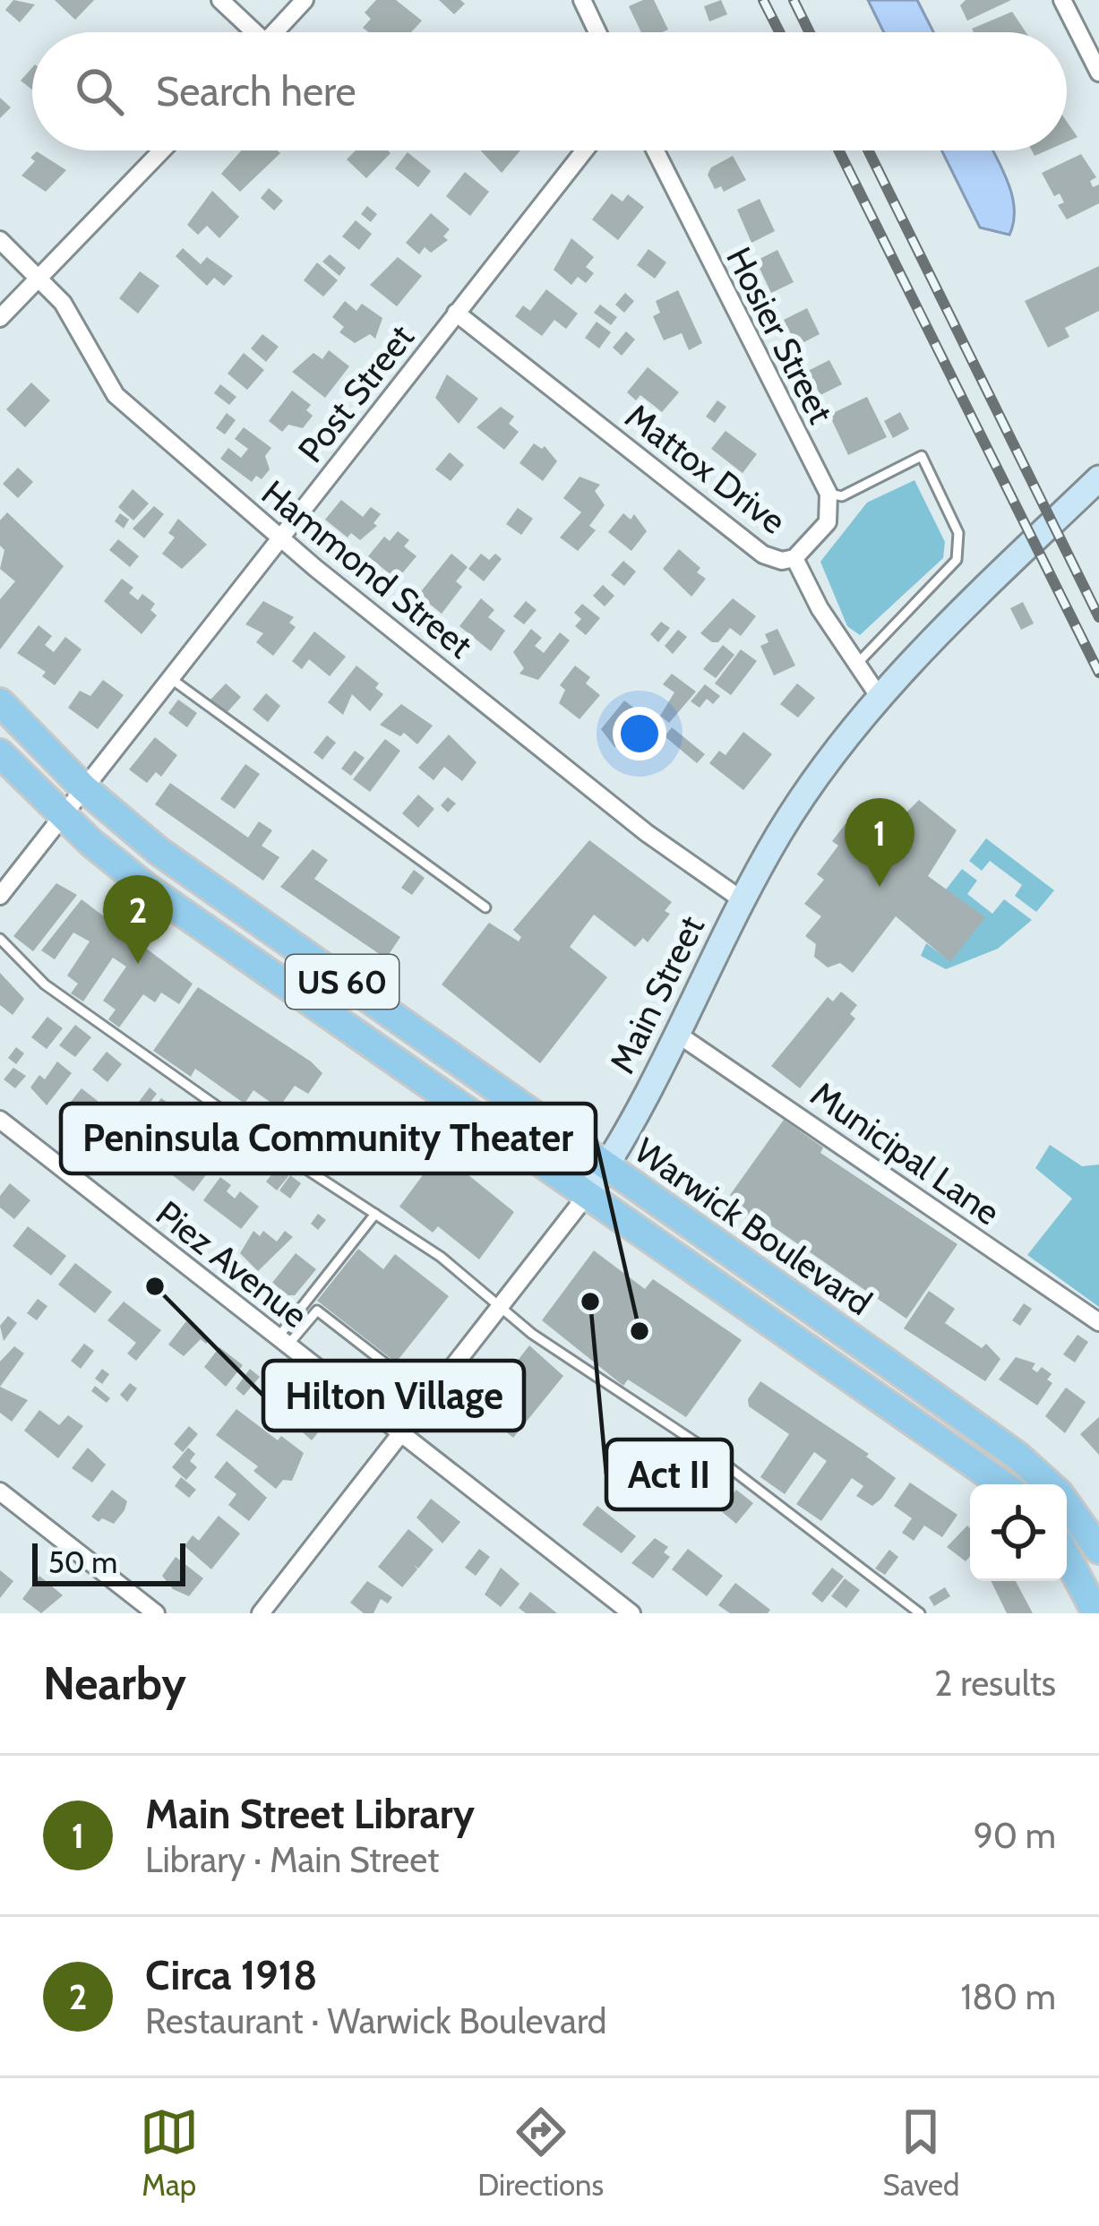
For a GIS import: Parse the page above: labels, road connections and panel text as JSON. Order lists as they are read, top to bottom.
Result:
{
  "streets": {
    "main road": ["US 60", "Main Street", "Warwick Boulevard"],
    "street": [
      "Hosier Street",
      "Post Street",
      "Mattox Drive",
      "Hammond Street",
      "Municipal Lane",
      "Piez Avenue"
    ]
  },
  "crossings": [
    ["Post Street", "Mattox Drive"],
    ["Post Street", "Hammond Street"],
    ["Post Street", "Warwick Boulevard"],
    ["Mattox Drive", "Main Street"],
    ["Hammond Street", "Main Street"],
    ["Main Street", "Municipal Lane"],
    ["Main Street", "Warwick Boulevard"],
    ["Main Street", "Piez Avenue"]
  ],
  "places": ["Hilton Village", "Act II", "Peninsula Community Theater"],
  "scale_bar": "50 m",
  "page": {
    "search": "Search here",
    "pins": ["1", "2"],
    "scale": "50 m",
    "heading": ["Nearby", "2 results"],
    "list": [
      {
        "mark": "1",
        "name": "Main Street Library",
        "note": "Library · Main Street",
        "value": "90 m"
      },
      {
        "mark": "2",
        "name": "Circa 1918",
        "note": "Restaurant · Warwick Boulevard",
        "value": "180 m"
      }
    ],
    "nav": ["Map", "Directions", "Saved"]
  }
}
